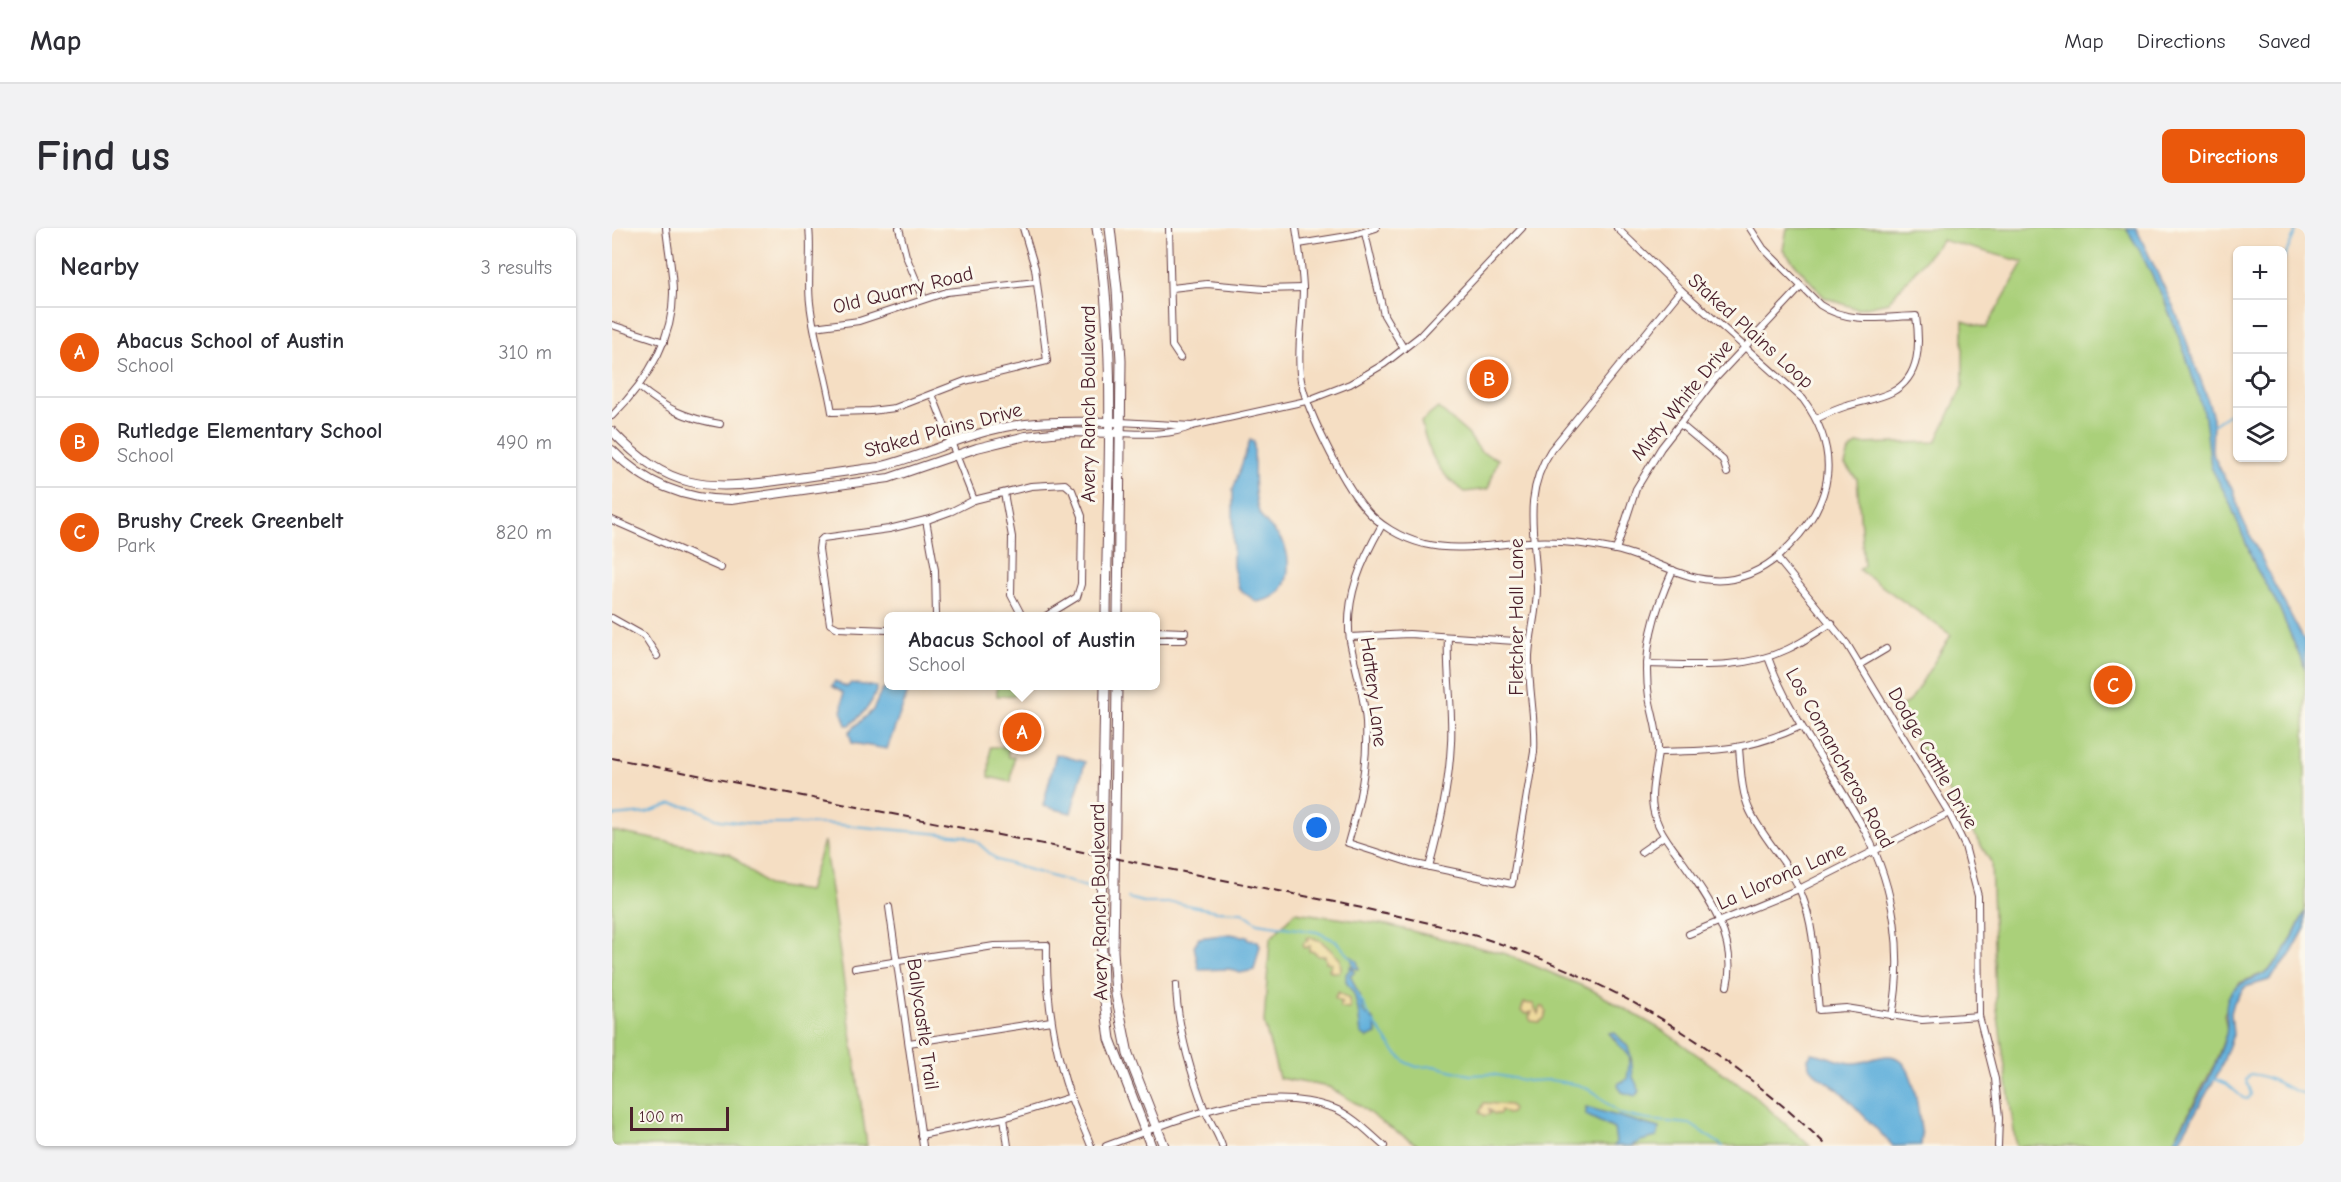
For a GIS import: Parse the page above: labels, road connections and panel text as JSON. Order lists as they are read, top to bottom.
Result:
{
  "streets": {
    "main road": ["Avery Ranch Boulevard"],
    "street": [
      "Old Quarry Road",
      "Staked Plains Loop",
      "Misty White Drive",
      "Staked Plains Drive",
      "Fletcher Hall Lane",
      "Hattery Lane",
      "Los Comancheros Road",
      "Dodge Cattle Drive",
      "La Llorona Lane",
      "Ballycastle Trail"
    ]
  },
  "crossings": [
    ["Staked Plains Loop", "Misty White Drive"],
    ["Staked Plains Loop", "Staked Plains Drive"],
    ["Staked Plains Loop", "Fletcher Hall Lane"],
    ["Staked Plains Loop", "Hattery Lane"],
    ["Staked Plains Loop", "Dodge Cattle Drive"],
    ["Avery Ranch Boulevard", "Staked Plains Drive"],
    ["Fletcher Hall Lane", "Hattery Lane"],
    ["Los Comancheros Road", "La Llorona Lane"],
    ["Dodge Cattle Drive", "La Llorona Lane"]
  ],
  "scale_bar": "100 m",
  "page": {
    "header": "Map",
    "nav": ["Map", "Directions", "Saved"],
    "buttons": "Directions",
    "title": "Find us",
    "heading": ["Nearby", "3 results"],
    "map_buttons": ["+", "−"],
    "list": [
      {
        "mark": "A",
        "name": "Abacus School of Austin",
        "note": "School",
        "value": "310 m"
      },
      {
        "mark": "B",
        "name": "Rutledge Elementary School",
        "note": "School",
        "value": "490 m"
      },
      {
        "mark": "C",
        "name": "Brushy Creek Greenbelt",
        "note": "Park",
        "value": "820 m"
      }
    ],
    "pins": ["B", "C", "A"],
    "popup": ["Abacus School of Austin", "School"],
    "scale": "100 m"
  }
}
